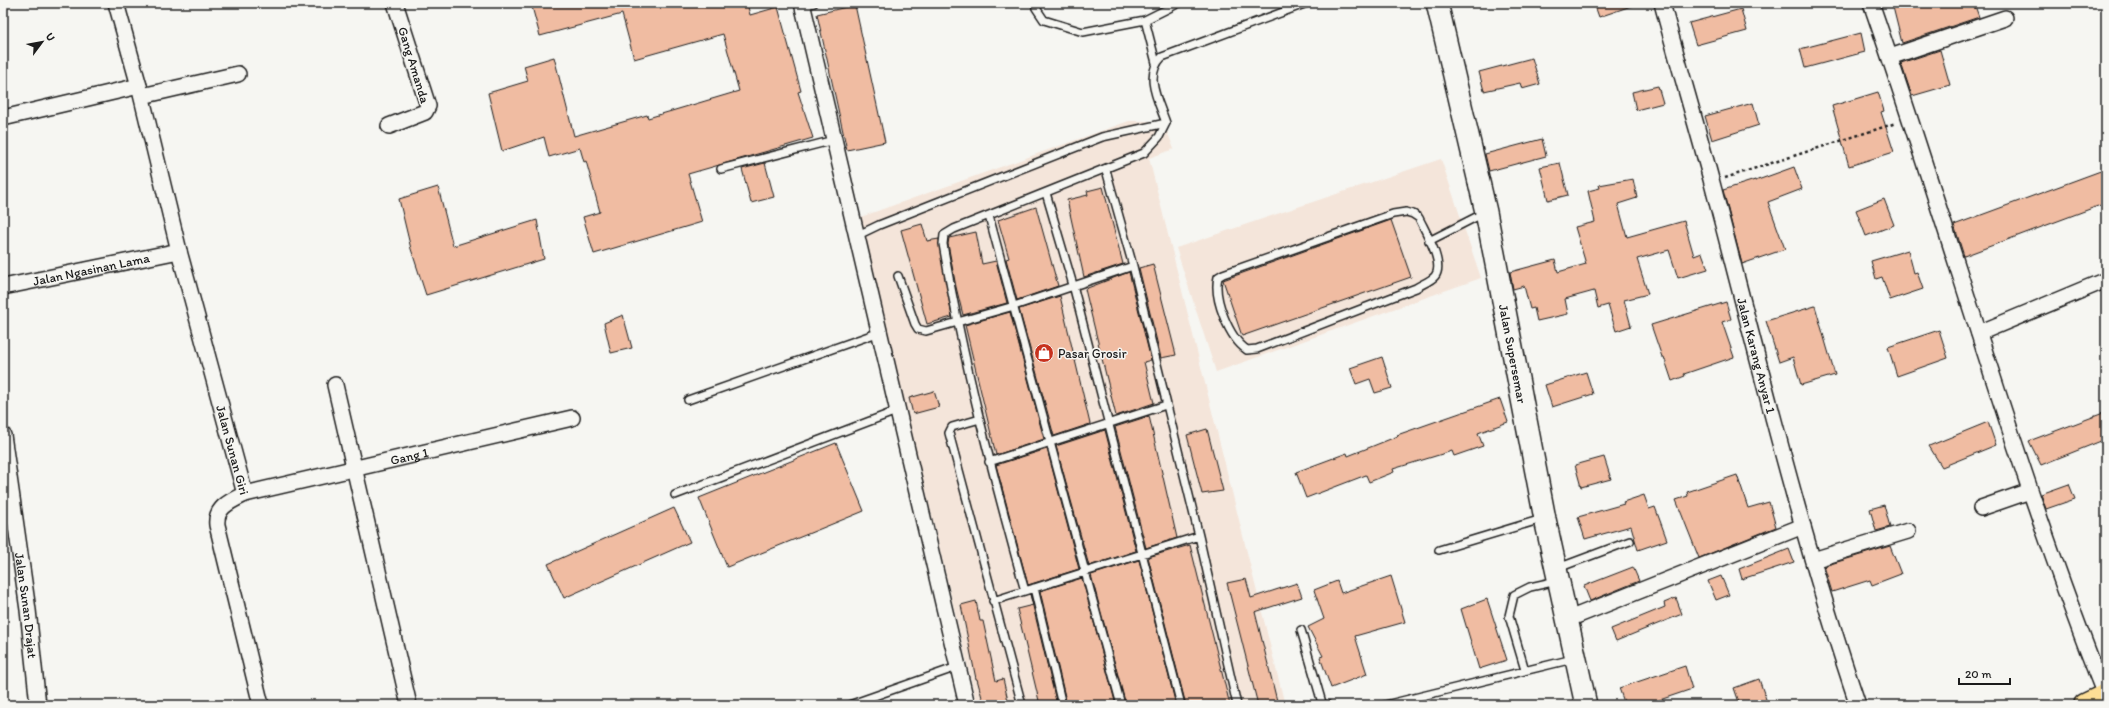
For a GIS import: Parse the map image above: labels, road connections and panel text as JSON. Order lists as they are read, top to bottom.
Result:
{
  "streets": {
    "main road": ["Jalan Supersemar"],
    "street": [
      "Gang Amanda",
      "Jalan Ngasinan Lama",
      "Jalan Karang Anyar 1",
      "Jalan Sunan Giri",
      "Gang 1",
      "Jalan Sunan Drajat"
    ]
  },
  "crossings": [
    ["Jalan Ngasinan Lama", "Jalan Sunan Giri"],
    ["Jalan Sunan Giri", "Gang 1"]
  ],
  "places": {
    "shop": ["Pasar Grosir"]
  },
  "scale_bar": "20 m",
  "north": "top right"
}
